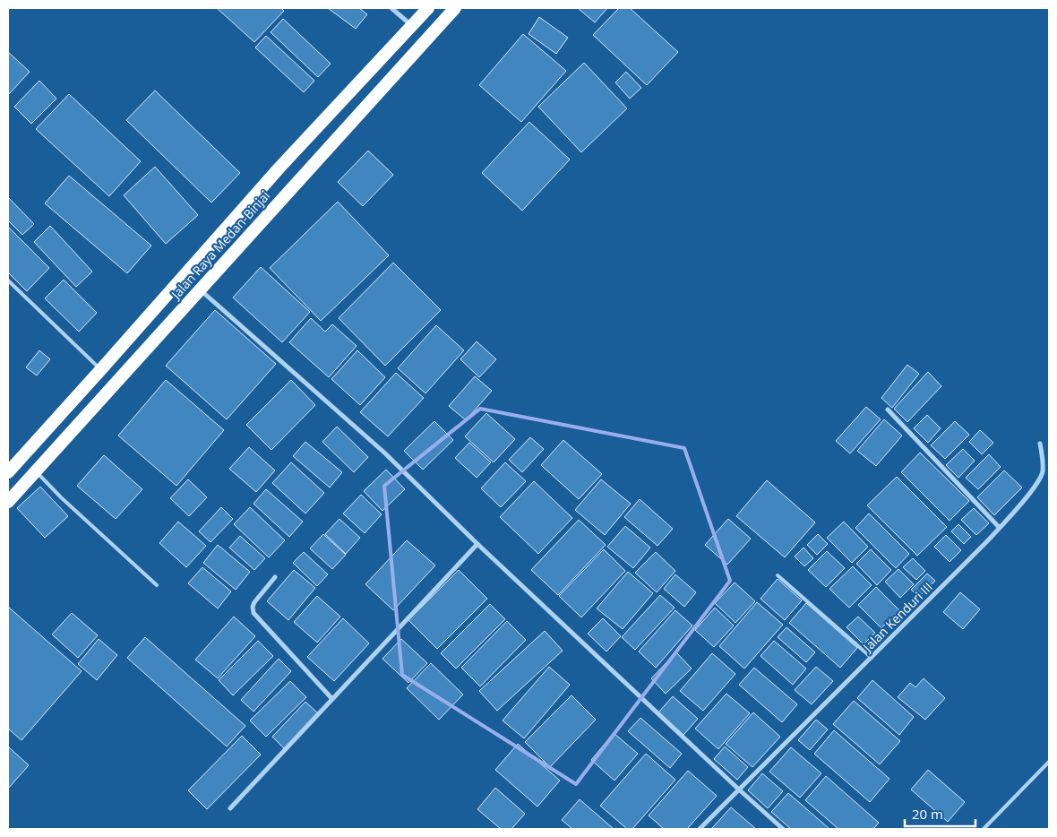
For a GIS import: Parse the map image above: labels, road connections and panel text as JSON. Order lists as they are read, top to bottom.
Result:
{
  "streets": {
    "highway": ["Jalan Raya Medan-Binjai"],
    "street": ["Jalan Kenduri III"]
  },
  "scale_bar": "20 m"
}
